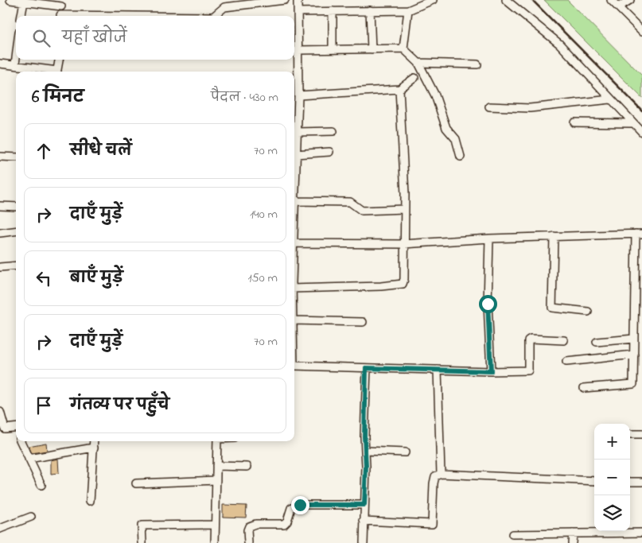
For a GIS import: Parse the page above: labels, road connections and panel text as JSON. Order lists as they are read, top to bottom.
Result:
{
  "page": {
    "search": "यहाँ खोजें",
    "heading": ["6 मिनट", "पैदल · 430 m"],
    "list": [
      ["सीधे चलें", "70 m"],
      ["दाएँ मुड़ें", "140 m"],
      ["बाएँ मुड़ें", "150 m"],
      ["दाएँ मुड़ें", "70 m"],
      "गंतव्य पर पहुँचे"
    ],
    "map_buttons": ["+", "−"]
  }
}
